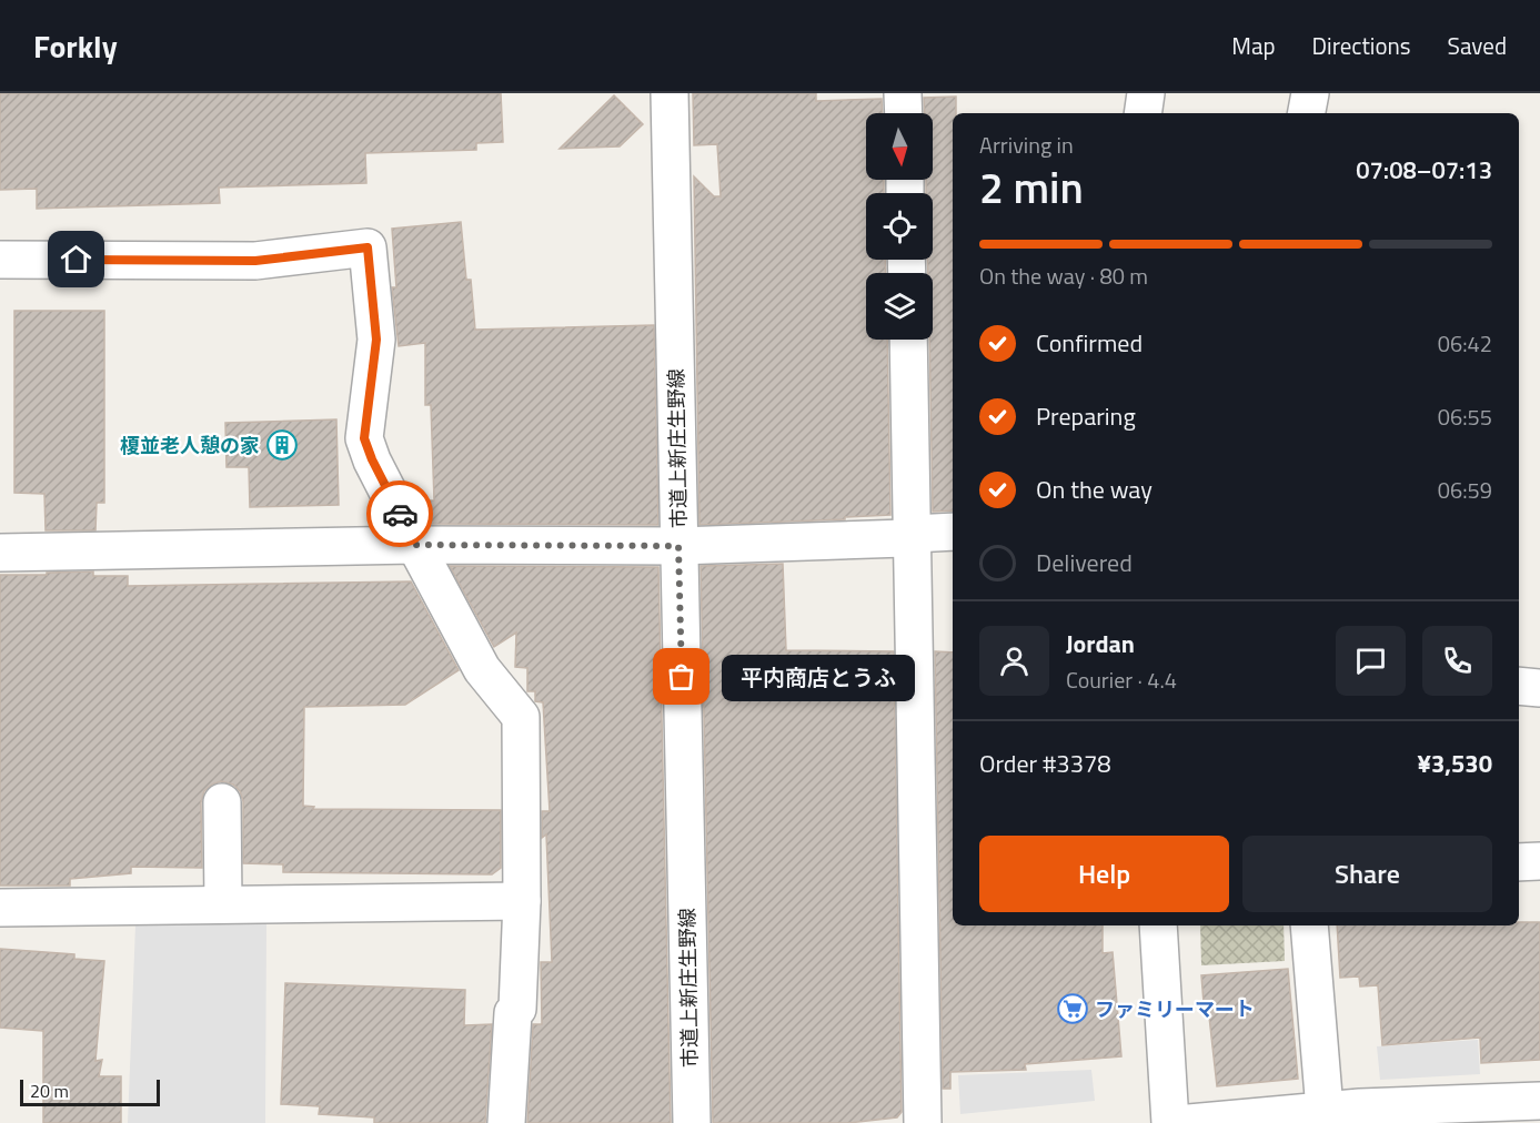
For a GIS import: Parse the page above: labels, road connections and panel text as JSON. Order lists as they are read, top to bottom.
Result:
{
  "streets": {
    "street": ["市道上新庄生野線"]
  },
  "places": {
    "building": ["榎並老人憩の家"],
    "other": ["平内商店とうふ"],
    "supermarket": ["ファミリーマート"]
  },
  "scale_bar": "20 m",
  "north": "bottom",
  "page": {
    "header": "Forkly",
    "nav": ["Map", "Directions", "Saved"],
    "heading": ["2 min", "Arriving in", "07:08–07:13"],
    "panel": [
      "Jordan",
      "Courier · 4.4",
      "Order #3378",
      "¥3,530"
    ],
    "bar": "On the way · 80 m",
    "list": [
      ["Confirmed", "06:42"],
      ["Preparing", "06:55"],
      ["On the way", "06:59"],
      "Delivered"
    ],
    "bubble": "平内商店とうふ",
    "buttons": ["Help", "Share"],
    "scale": "20 m"
  }
}
